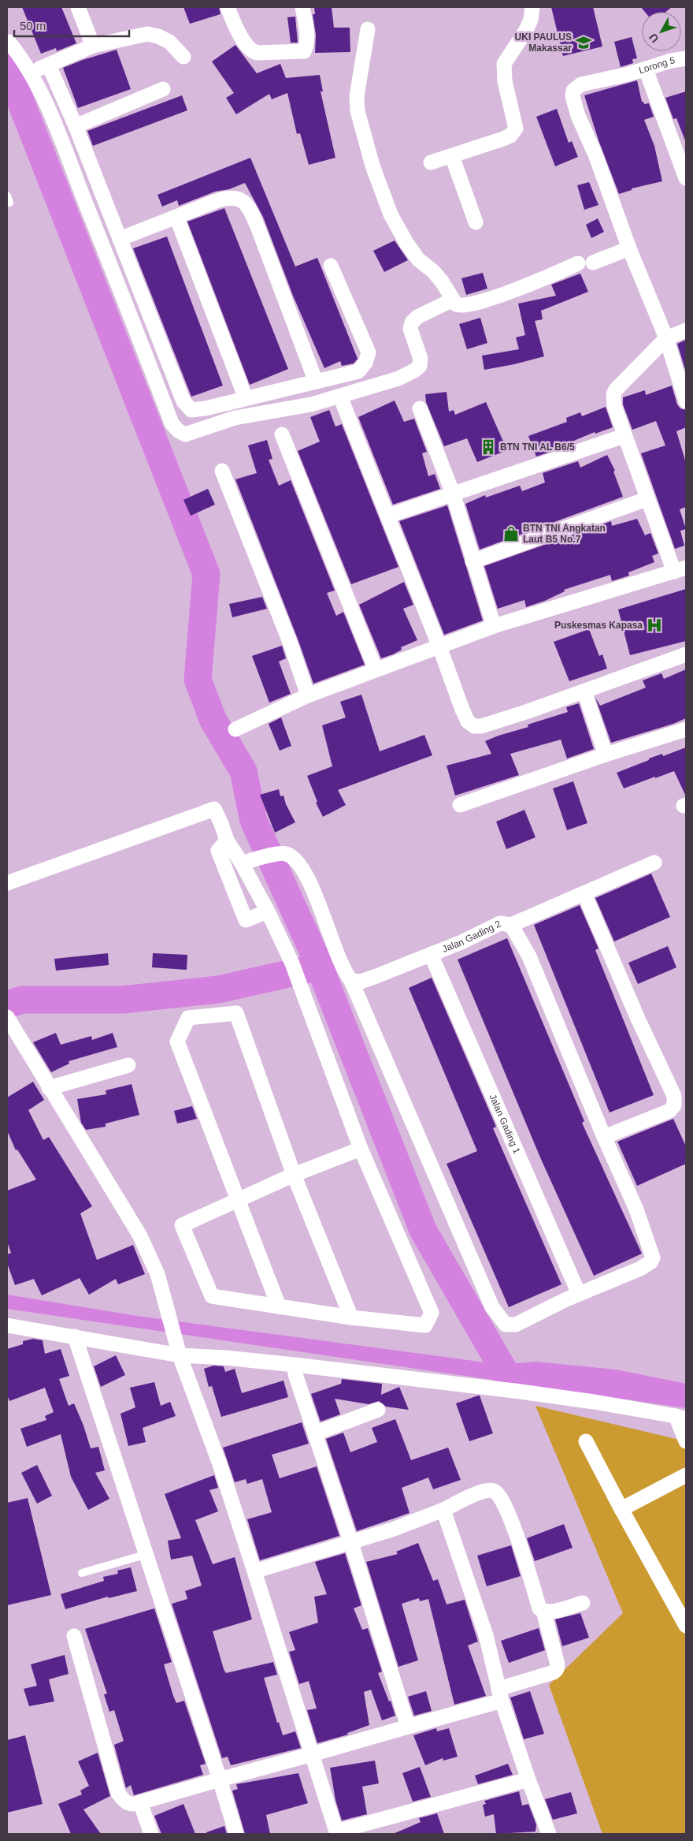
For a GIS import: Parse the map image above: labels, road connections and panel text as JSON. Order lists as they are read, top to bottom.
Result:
{
  "streets": {
    "street": ["Lorong 5", "Jalan Gading 2", "Jalan Gading 1"]
  },
  "crossings": [
    ["Jalan Gading 2", "Jalan Gading 1"]
  ],
  "places": {
    "school or university": ["UKI PAULUS Makassar"],
    "building": ["BTN TNI AL B6/5"],
    "shop": ["BTN TNI Angkatan Laut B5 No.7"],
    "hospital": ["Puskesmas Kapasa"]
  },
  "scale_bar": "50 m",
  "north": "bottom left"
}
